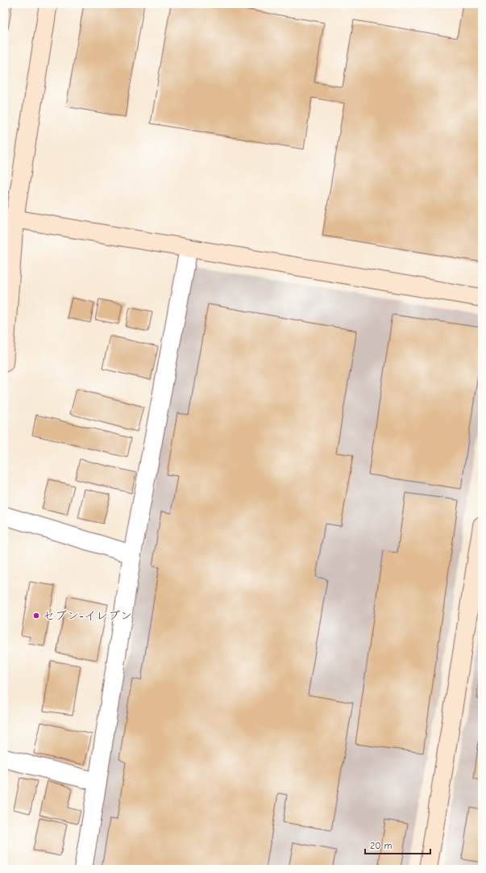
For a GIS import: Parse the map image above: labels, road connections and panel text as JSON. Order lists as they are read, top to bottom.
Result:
{
  "places": ["セブン-イレブン"],
  "scale_bar": "20 m"
}
